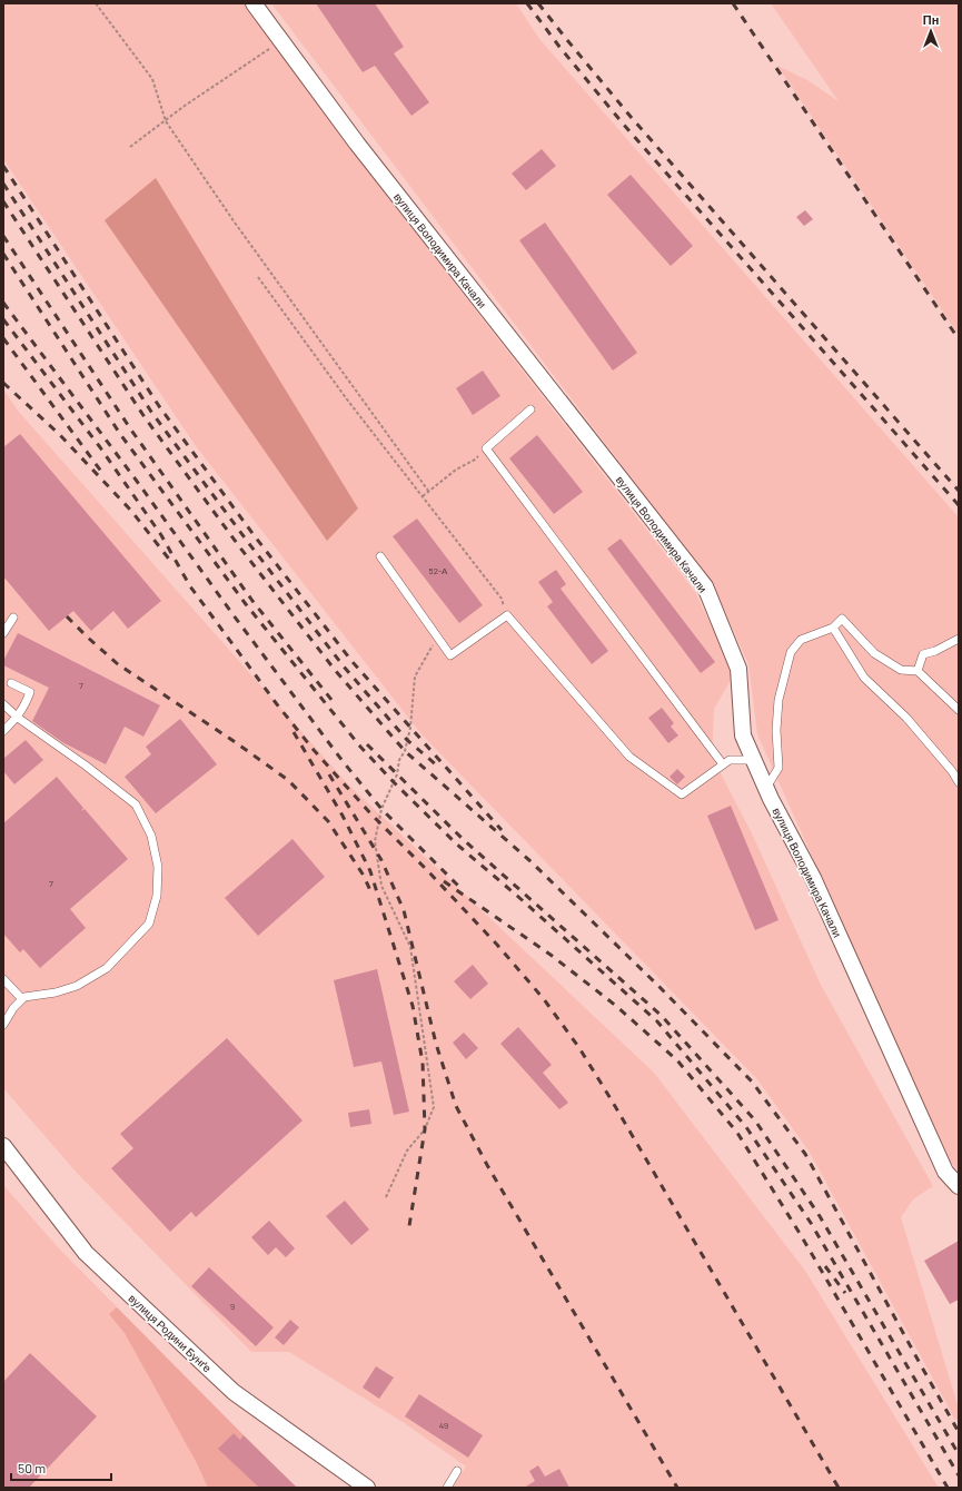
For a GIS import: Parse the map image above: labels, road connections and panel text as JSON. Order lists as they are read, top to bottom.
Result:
{
  "streets": {
    "street": ["вулиця Володимира Качали", "вулиця Родини Бунґе"]
  },
  "house_numbers": [
    "52-А",
    "7",
    "7",
    "9",
    "49"
  ],
  "scale_bar": "50 m",
  "north": "top"
}
